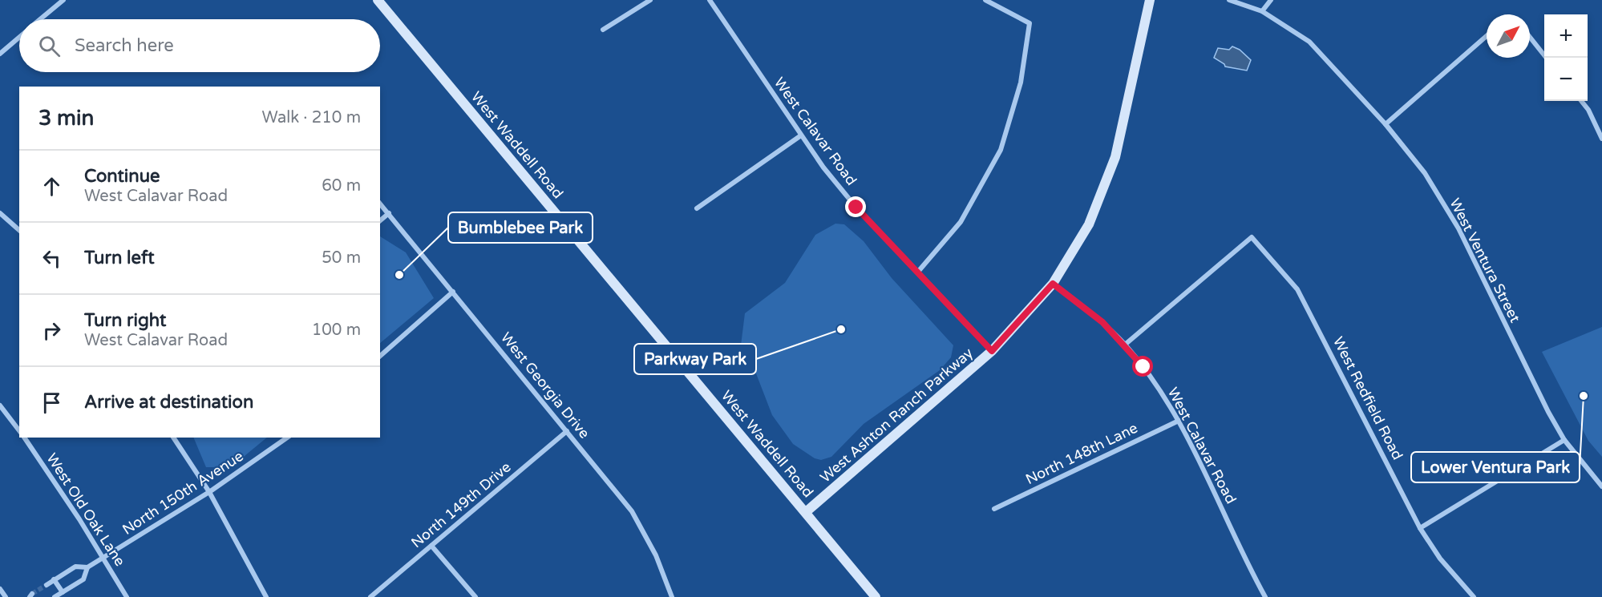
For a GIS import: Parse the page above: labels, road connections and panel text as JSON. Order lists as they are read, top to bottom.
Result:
{
  "streets": {
    "main road": ["West Waddell Road", "West Ashton Ranch Parkway"],
    "street": [
      "West Calavar Road",
      "West Ventura Street",
      "West Georgia Drive",
      "West Redfield Road",
      "North 148th Lane",
      "North 150th Avenue",
      "North 149th Drive",
      "West Old Oak Lane"
    ]
  },
  "crossings": [
    ["West Calavar Road", "West Redfield Road"],
    ["West Calavar Road", "West Ashton Ranch Parkway"],
    ["West Calavar Road", "North 148th Lane"],
    ["West Waddell Road", "West Ashton Ranch Parkway"],
    ["West Georgia Drive", "North 149th Drive"],
    ["North 150th Avenue", "West Old Oak Lane"]
  ],
  "places": ["Bumblebee Park", "Parkway Park", "Lower Ventura Park"],
  "north": "top right",
  "page": {
    "map_buttons": ["+", "−"],
    "search": "Search here",
    "heading": ["3 min", "Walk · 210 m"],
    "list": [
      ["Continue", "West Calavar Road", "60 m"],
      ["Turn left", "50 m"],
      ["Turn right", "West Calavar Road", "100 m"],
      "Arrive at destination"
    ]
  }
}
